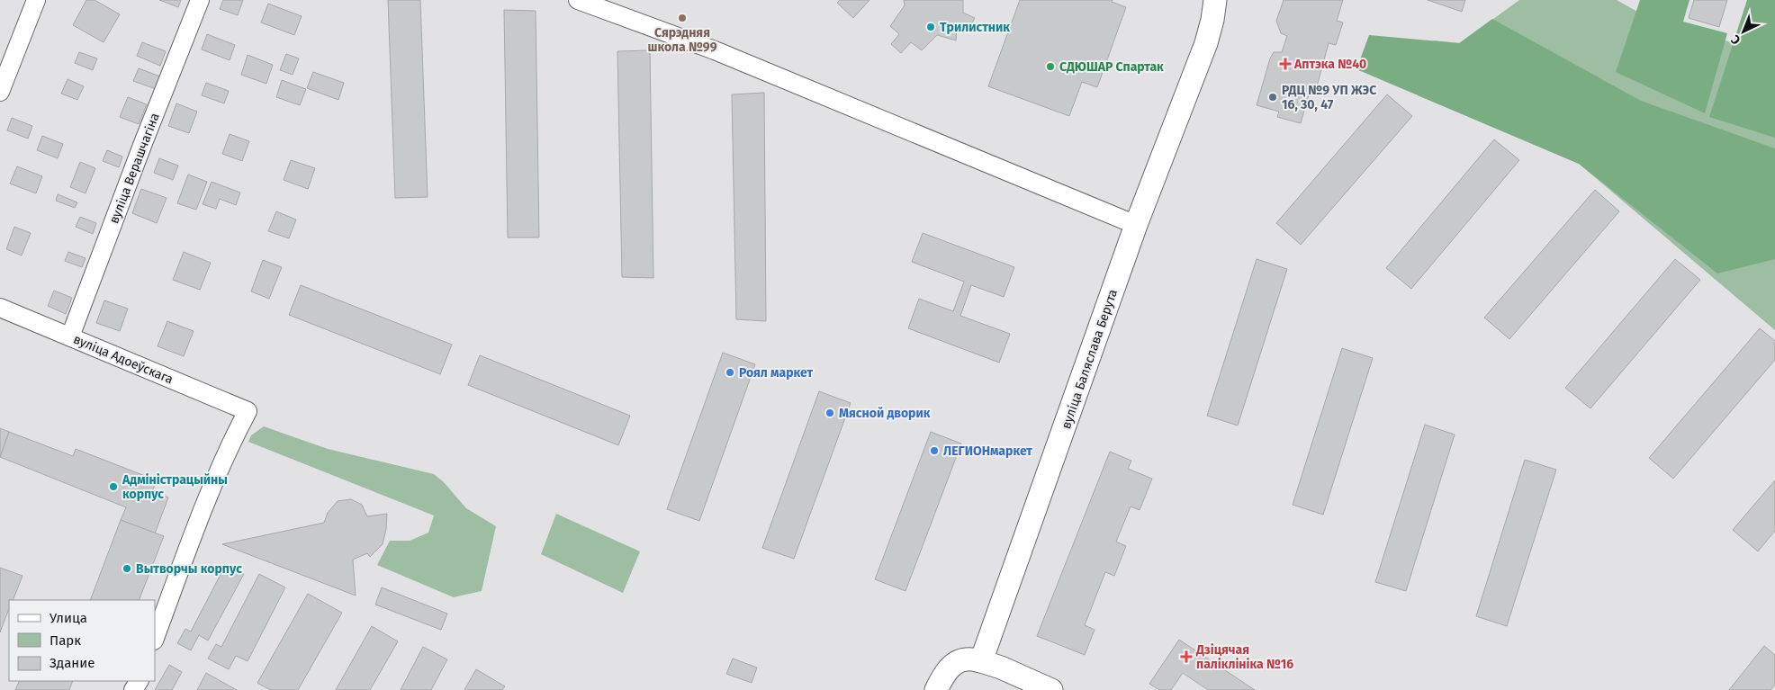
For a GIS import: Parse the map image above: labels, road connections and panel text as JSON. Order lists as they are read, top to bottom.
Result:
{
  "streets": {
    "street": ["вуліца Верашчагіна", "вуліца Адоеўскага", "вуліца Баляслава Берута"]
  },
  "crossings": [
    ["вуліца Верашчагіна", "вуліца Адоеўскага"]
  ],
  "places": {
    "other": [
      "Сярэдняя школа №99",
      "Трилистник",
      "СДЮШАР Спартак",
      "РДЦ №9 УП ЖЭС 16, 30, 47",
      "Роял маркет",
      "Мясной дворик",
      "ЛЕГИОНмаркет",
      "Адміністрацыйны корпус",
      "Вытворчы корпус"
    ],
    "health": ["Аптэка №40", "Дзіцячая паліклініка №16"]
  },
  "legend": ["Улица", "Парк", "Здание"],
  "north": "bottom left"
}
